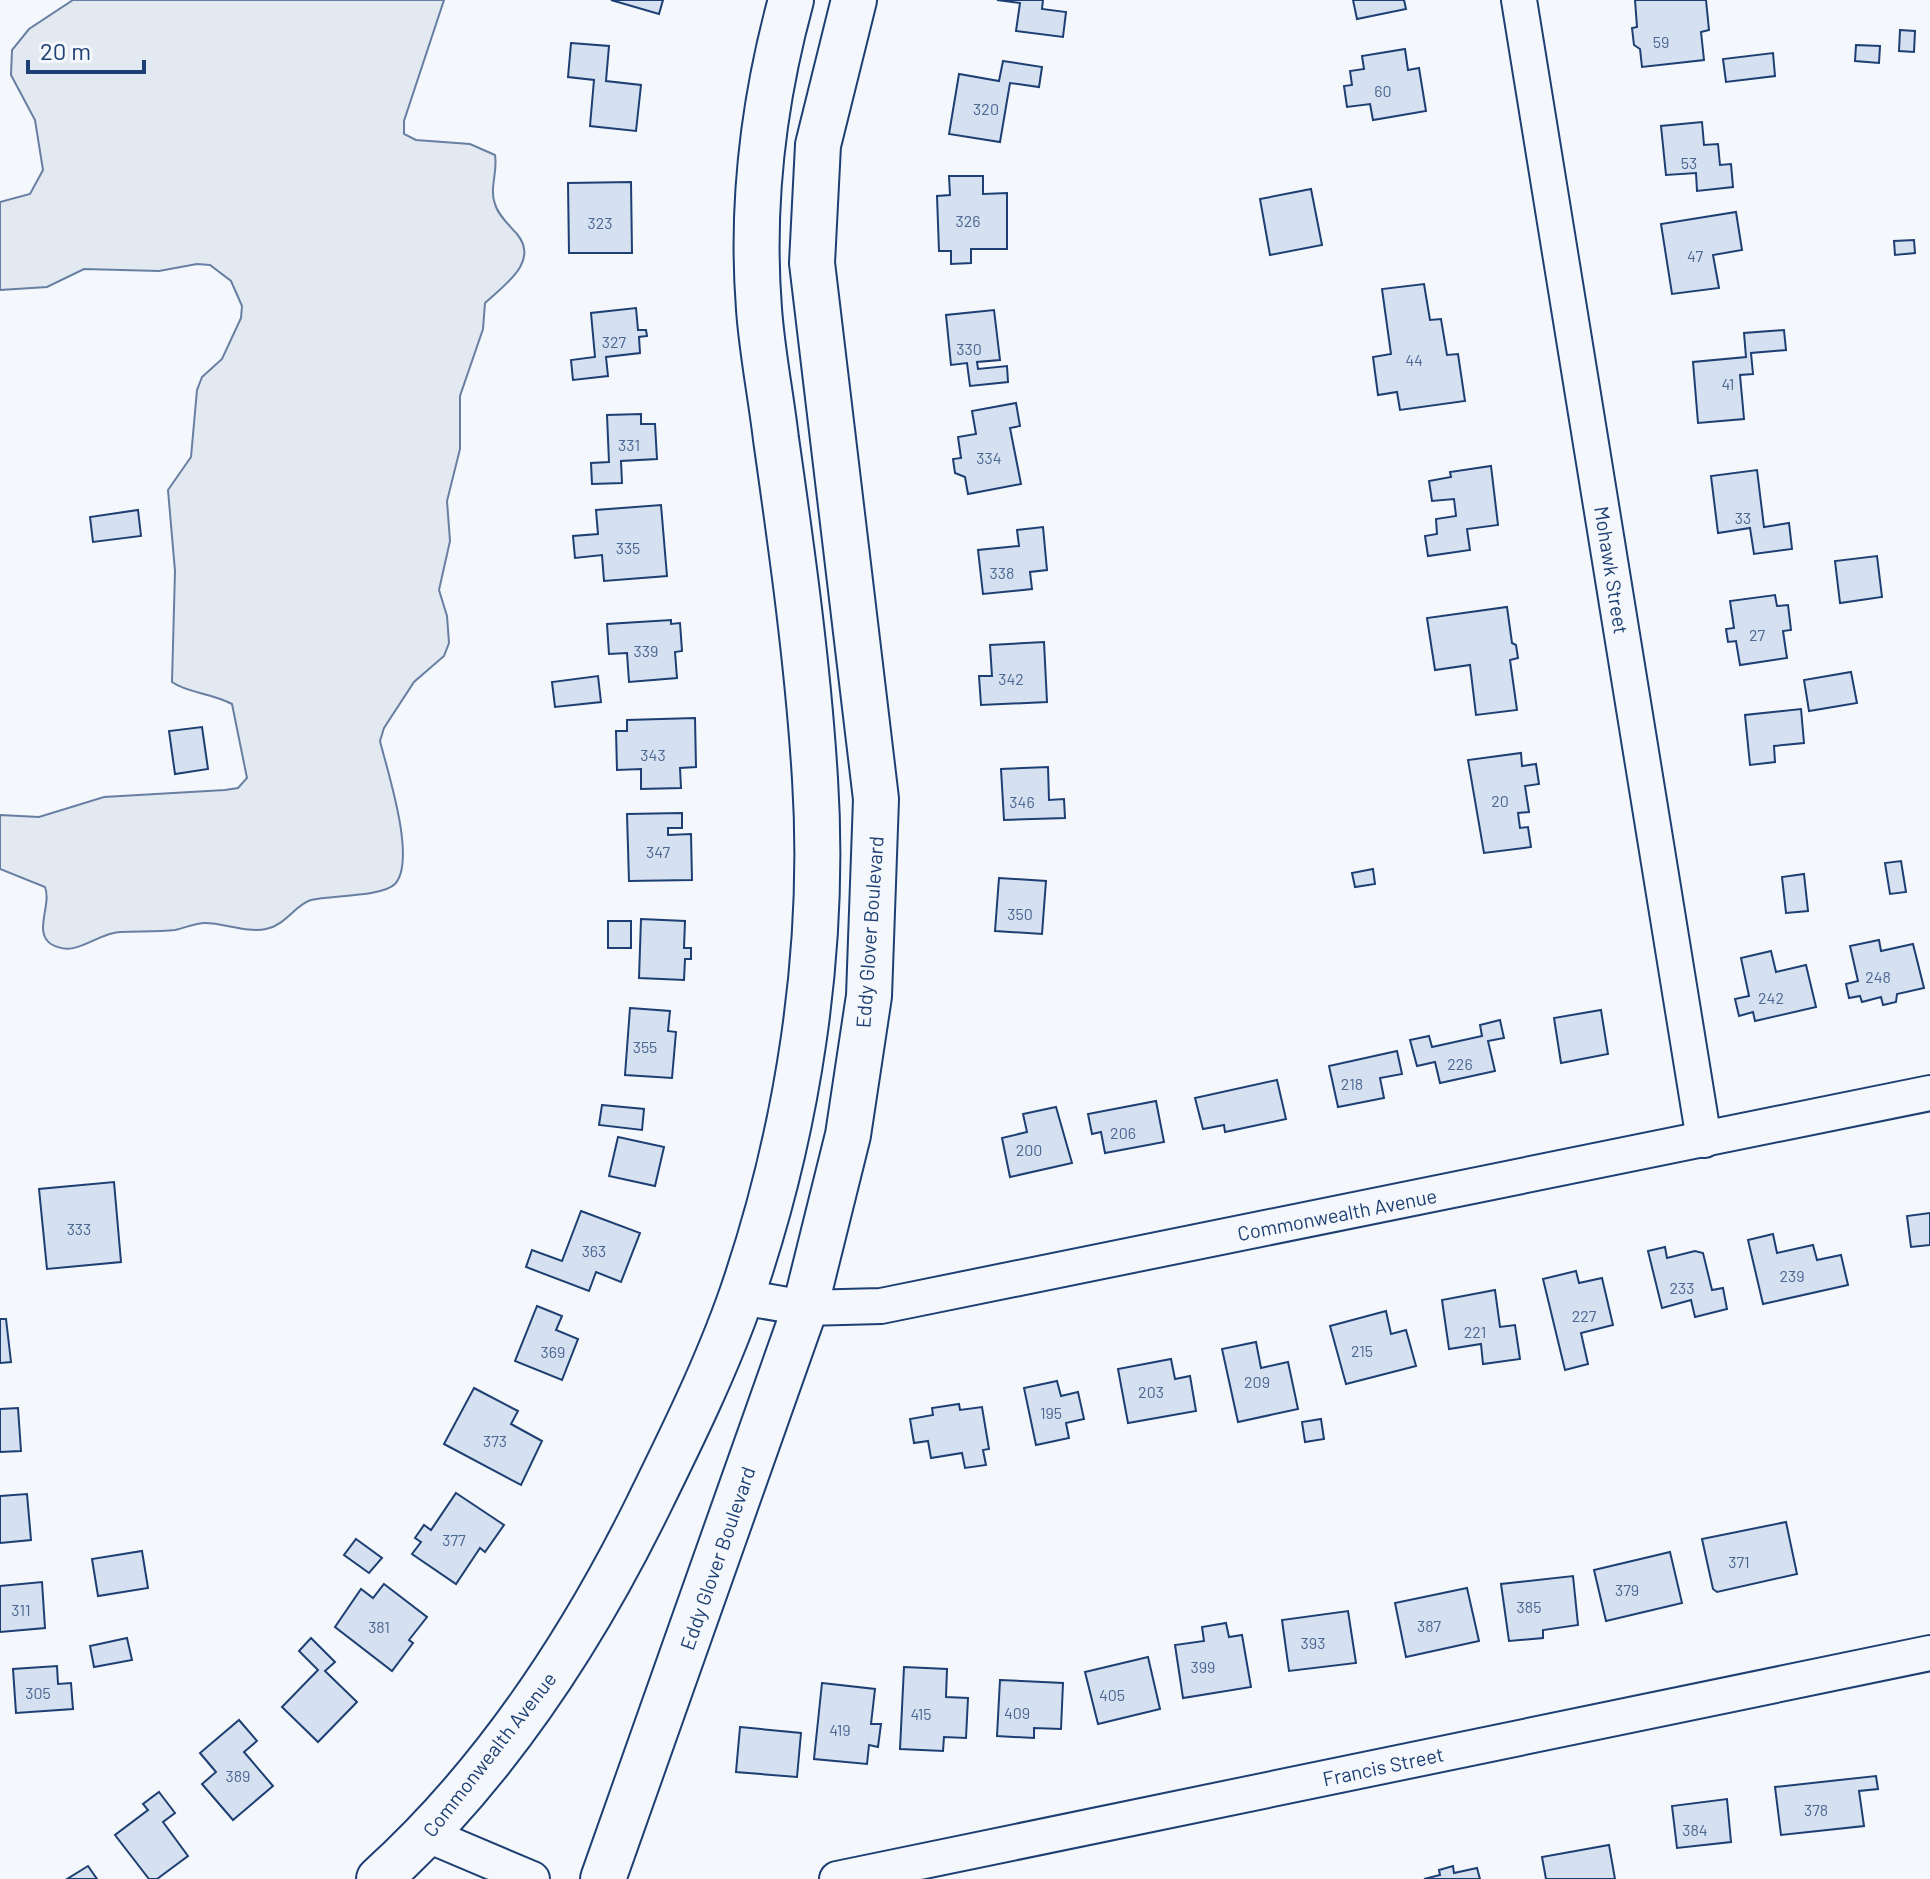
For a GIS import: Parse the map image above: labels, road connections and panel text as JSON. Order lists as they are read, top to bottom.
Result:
{
  "streets": {
    "street": [
      "Mohawk Street",
      "Eddy Glover Boulevard",
      "Commonwealth Avenue",
      "Francis Street"
    ]
  },
  "crossings": [
    ["Mohawk Street", "Commonwealth Avenue"],
    ["Eddy Glover Boulevard", "Commonwealth Avenue"]
  ],
  "house_numbers": [
    "59",
    "60",
    "320",
    "53",
    "326",
    "323",
    "47",
    "327",
    "330",
    "44",
    "41",
    "331",
    "334",
    "33",
    "335",
    "338",
    "27",
    "339",
    "342",
    "343",
    "20",
    "346",
    "347",
    "350",
    "248",
    "242",
    "355",
    "226",
    "218",
    "206",
    "200",
    "333",
    "363",
    "239",
    "233",
    "227",
    "221",
    "215",
    "369",
    "209",
    "203",
    "195",
    "373",
    "377",
    "371",
    "379",
    "385",
    "311",
    "387",
    "381",
    "393",
    "399",
    "305",
    "405",
    "409",
    "415",
    "419",
    "389",
    "378",
    "384"
  ],
  "scale_bar": "20 m"
}
